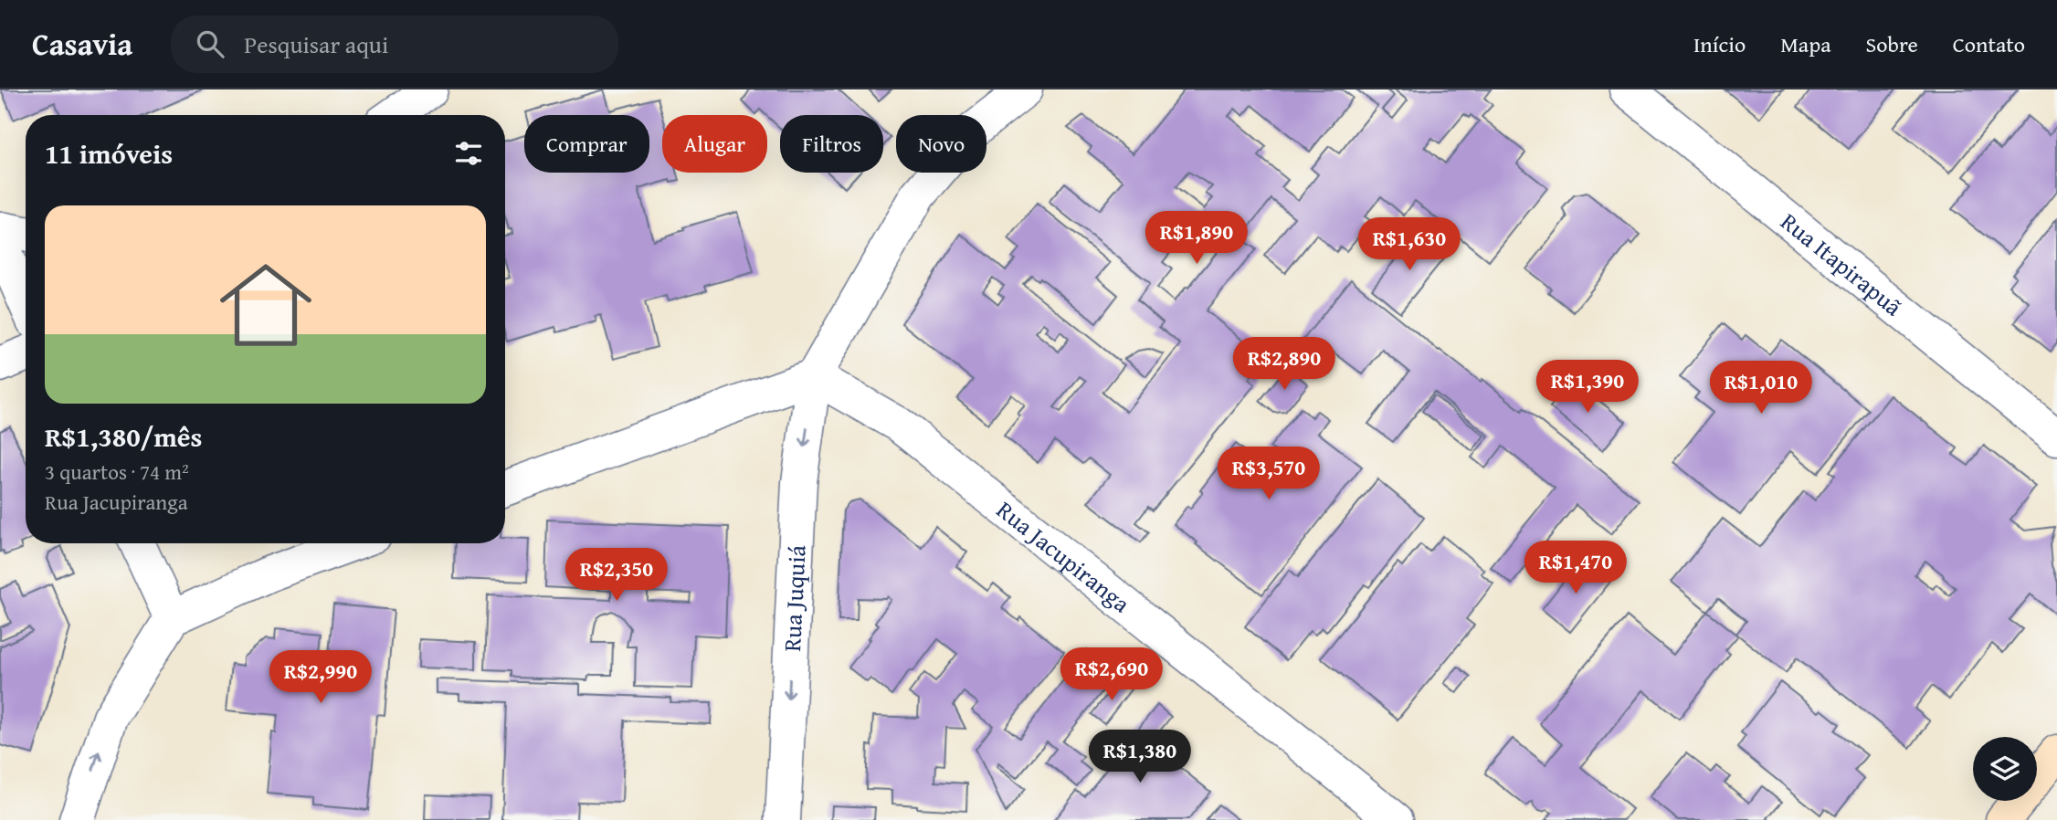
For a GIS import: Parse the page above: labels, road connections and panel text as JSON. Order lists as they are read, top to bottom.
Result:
{
  "streets": {
    "street": ["Rua Itapirapuã", "Rua Jacupiranga", "Rua Juquiá"]
  },
  "crossings": [
    ["Rua Jacupiranga", "Rua Juquiá"]
  ],
  "one_way": ["Rua Juquiá"],
  "page": {
    "header": "Casavia",
    "search": "Pesquisar aqui",
    "nav": [
      "Início",
      "Mapa",
      "Sobre",
      "Contato"
    ],
    "chip": [
      "Comprar",
      "Alugar",
      "Filtros",
      "Novo"
    ],
    "heading": "11 imóveis",
    "list": [
      {
        "name": "R$1,380/mês",
        "note": "3 quartos · 74 m² · Rua Jacupiranga"
      }
    ],
    "price": [
      "R$1,890",
      "R$1,630",
      "R$2,890",
      "R$1,390",
      "R$1,010",
      "R$3,570",
      "R$1,470",
      "R$2,350",
      "R$2,690",
      "R$2,990",
      "R$1,380"
    ]
  }
}
